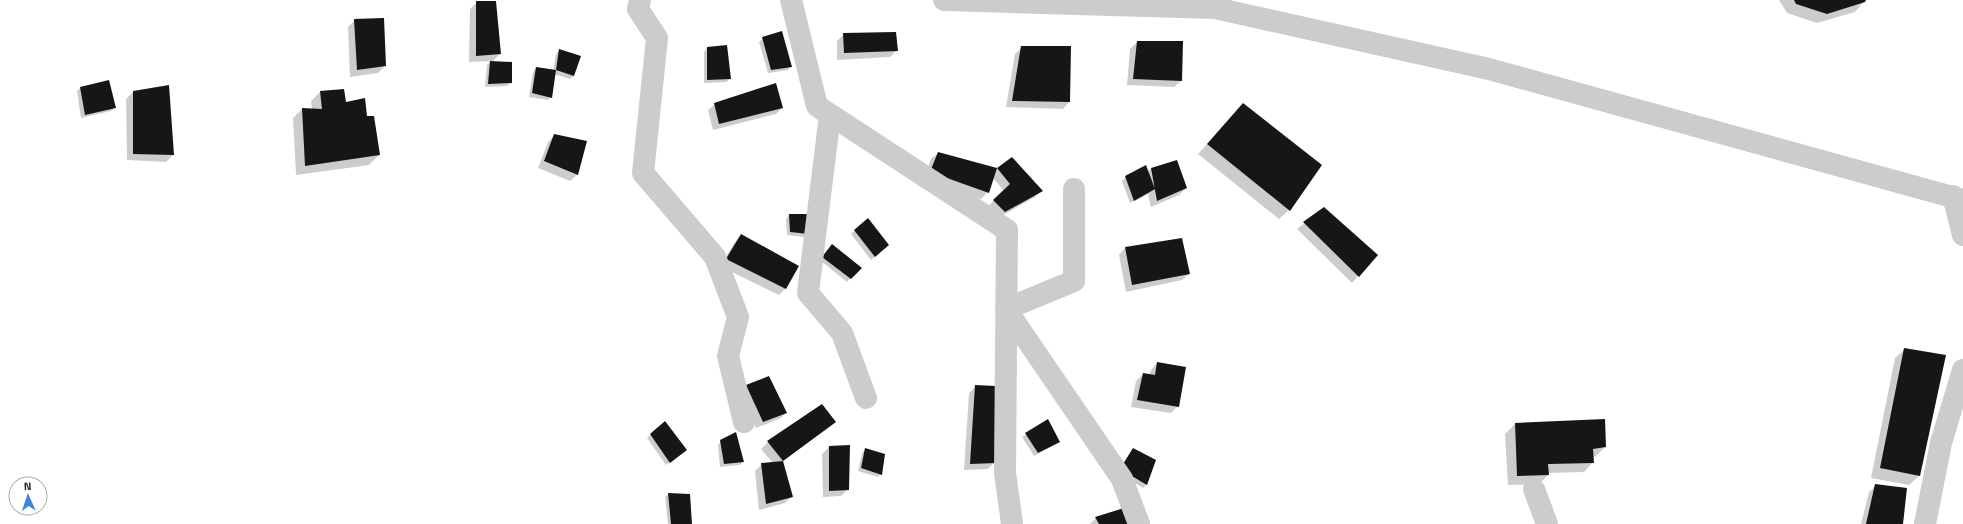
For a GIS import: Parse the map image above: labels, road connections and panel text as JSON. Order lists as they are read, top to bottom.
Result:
{
  "north": "top"
}
